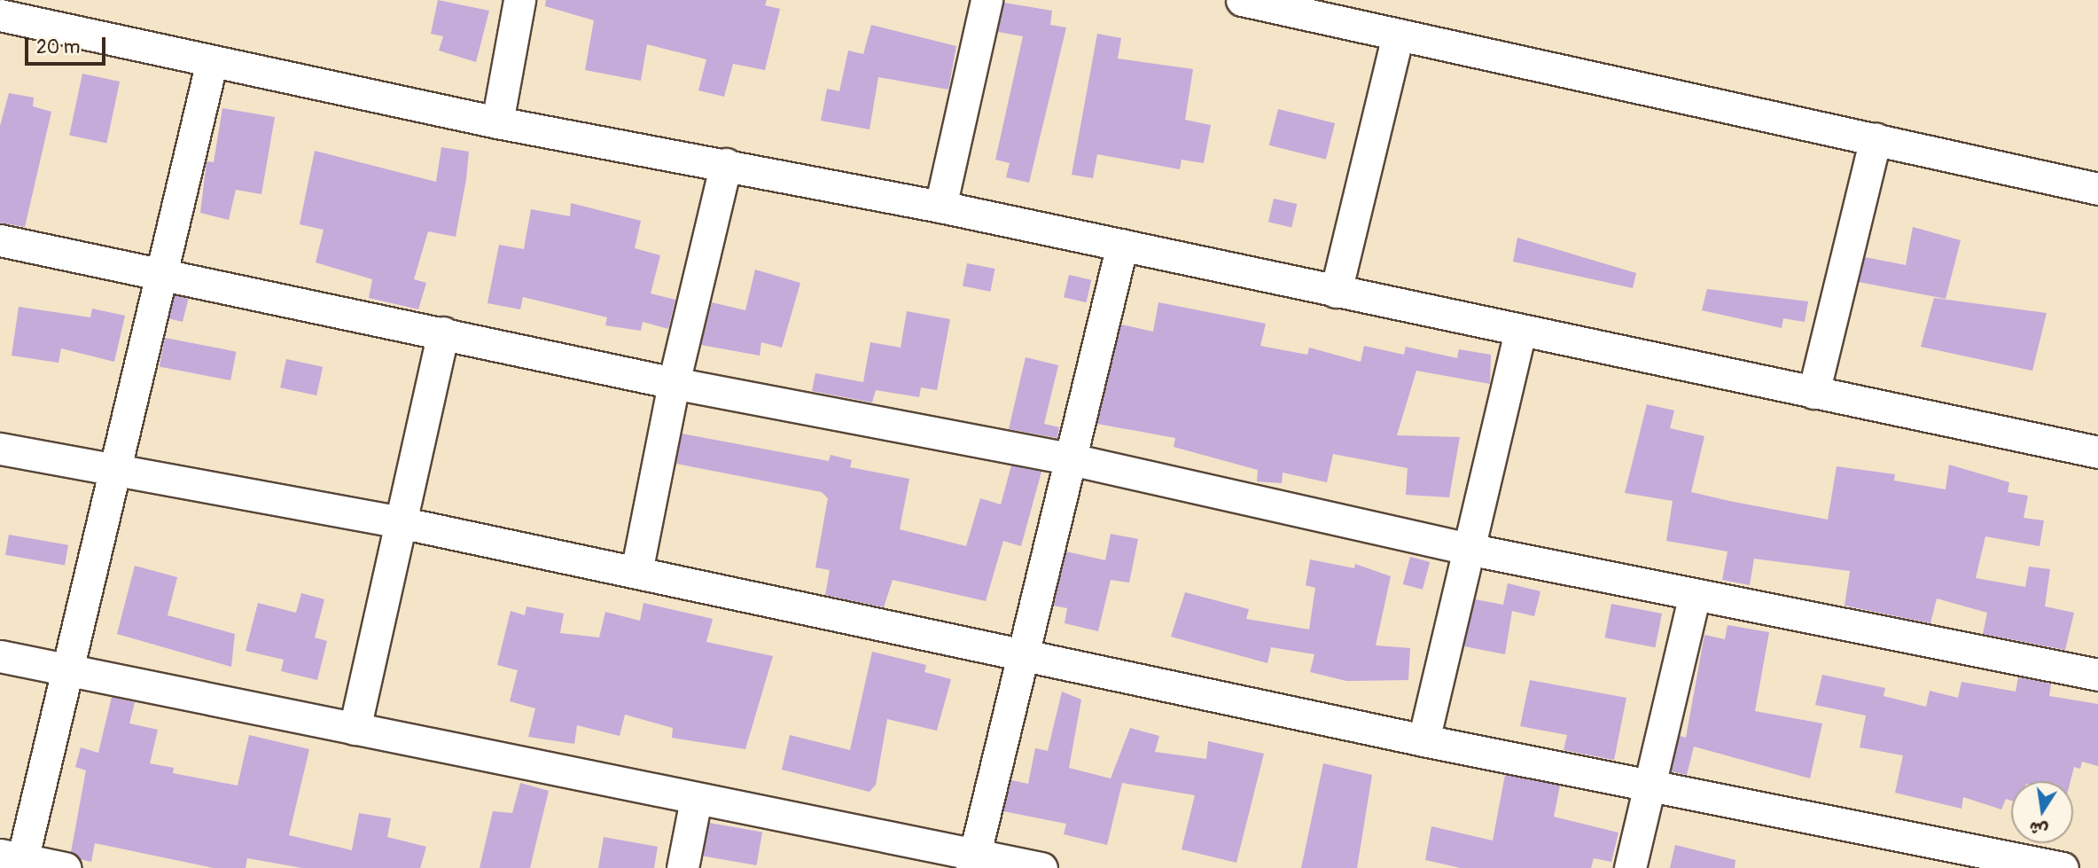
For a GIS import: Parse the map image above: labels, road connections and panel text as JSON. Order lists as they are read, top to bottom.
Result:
{
  "scale_bar": "20 m",
  "north": "bottom"
}
